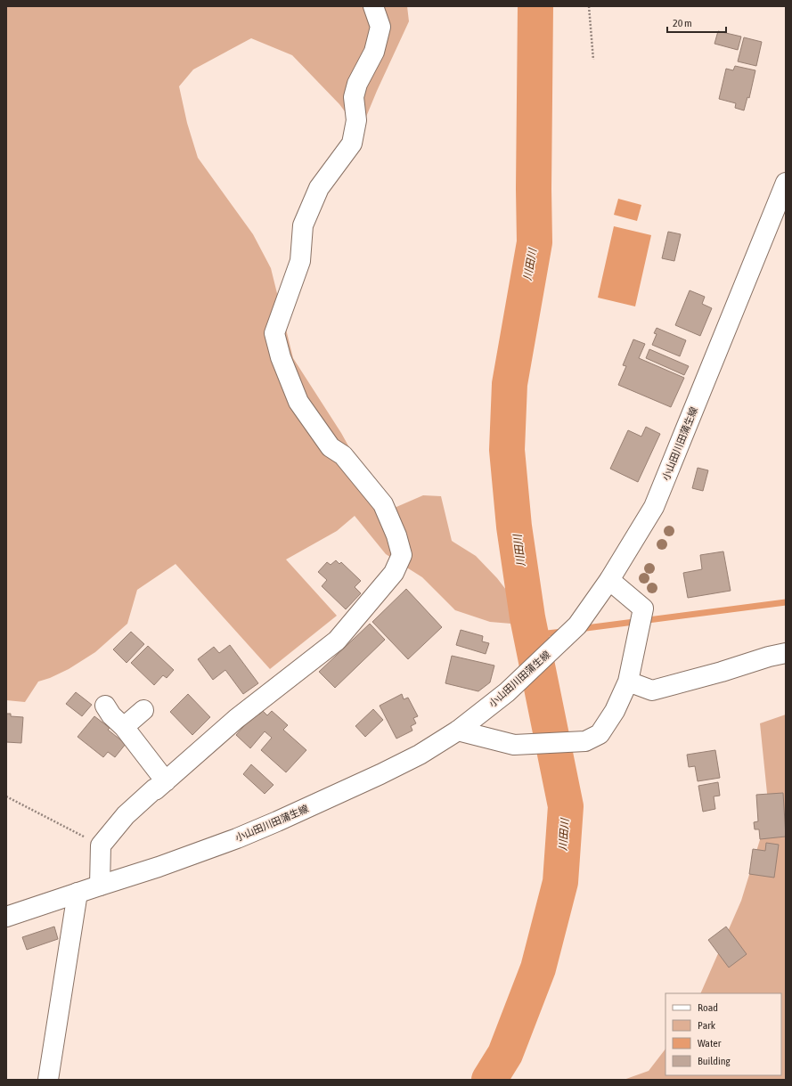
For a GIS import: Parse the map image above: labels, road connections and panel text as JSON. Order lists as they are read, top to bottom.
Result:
{
  "streets": {
    "street": ["小山田川田蒲生線"]
  },
  "water": ["川田川"],
  "legend": [
    "Road",
    "Park",
    "Water",
    "Building"
  ],
  "scale_bar": "20 m"
}
